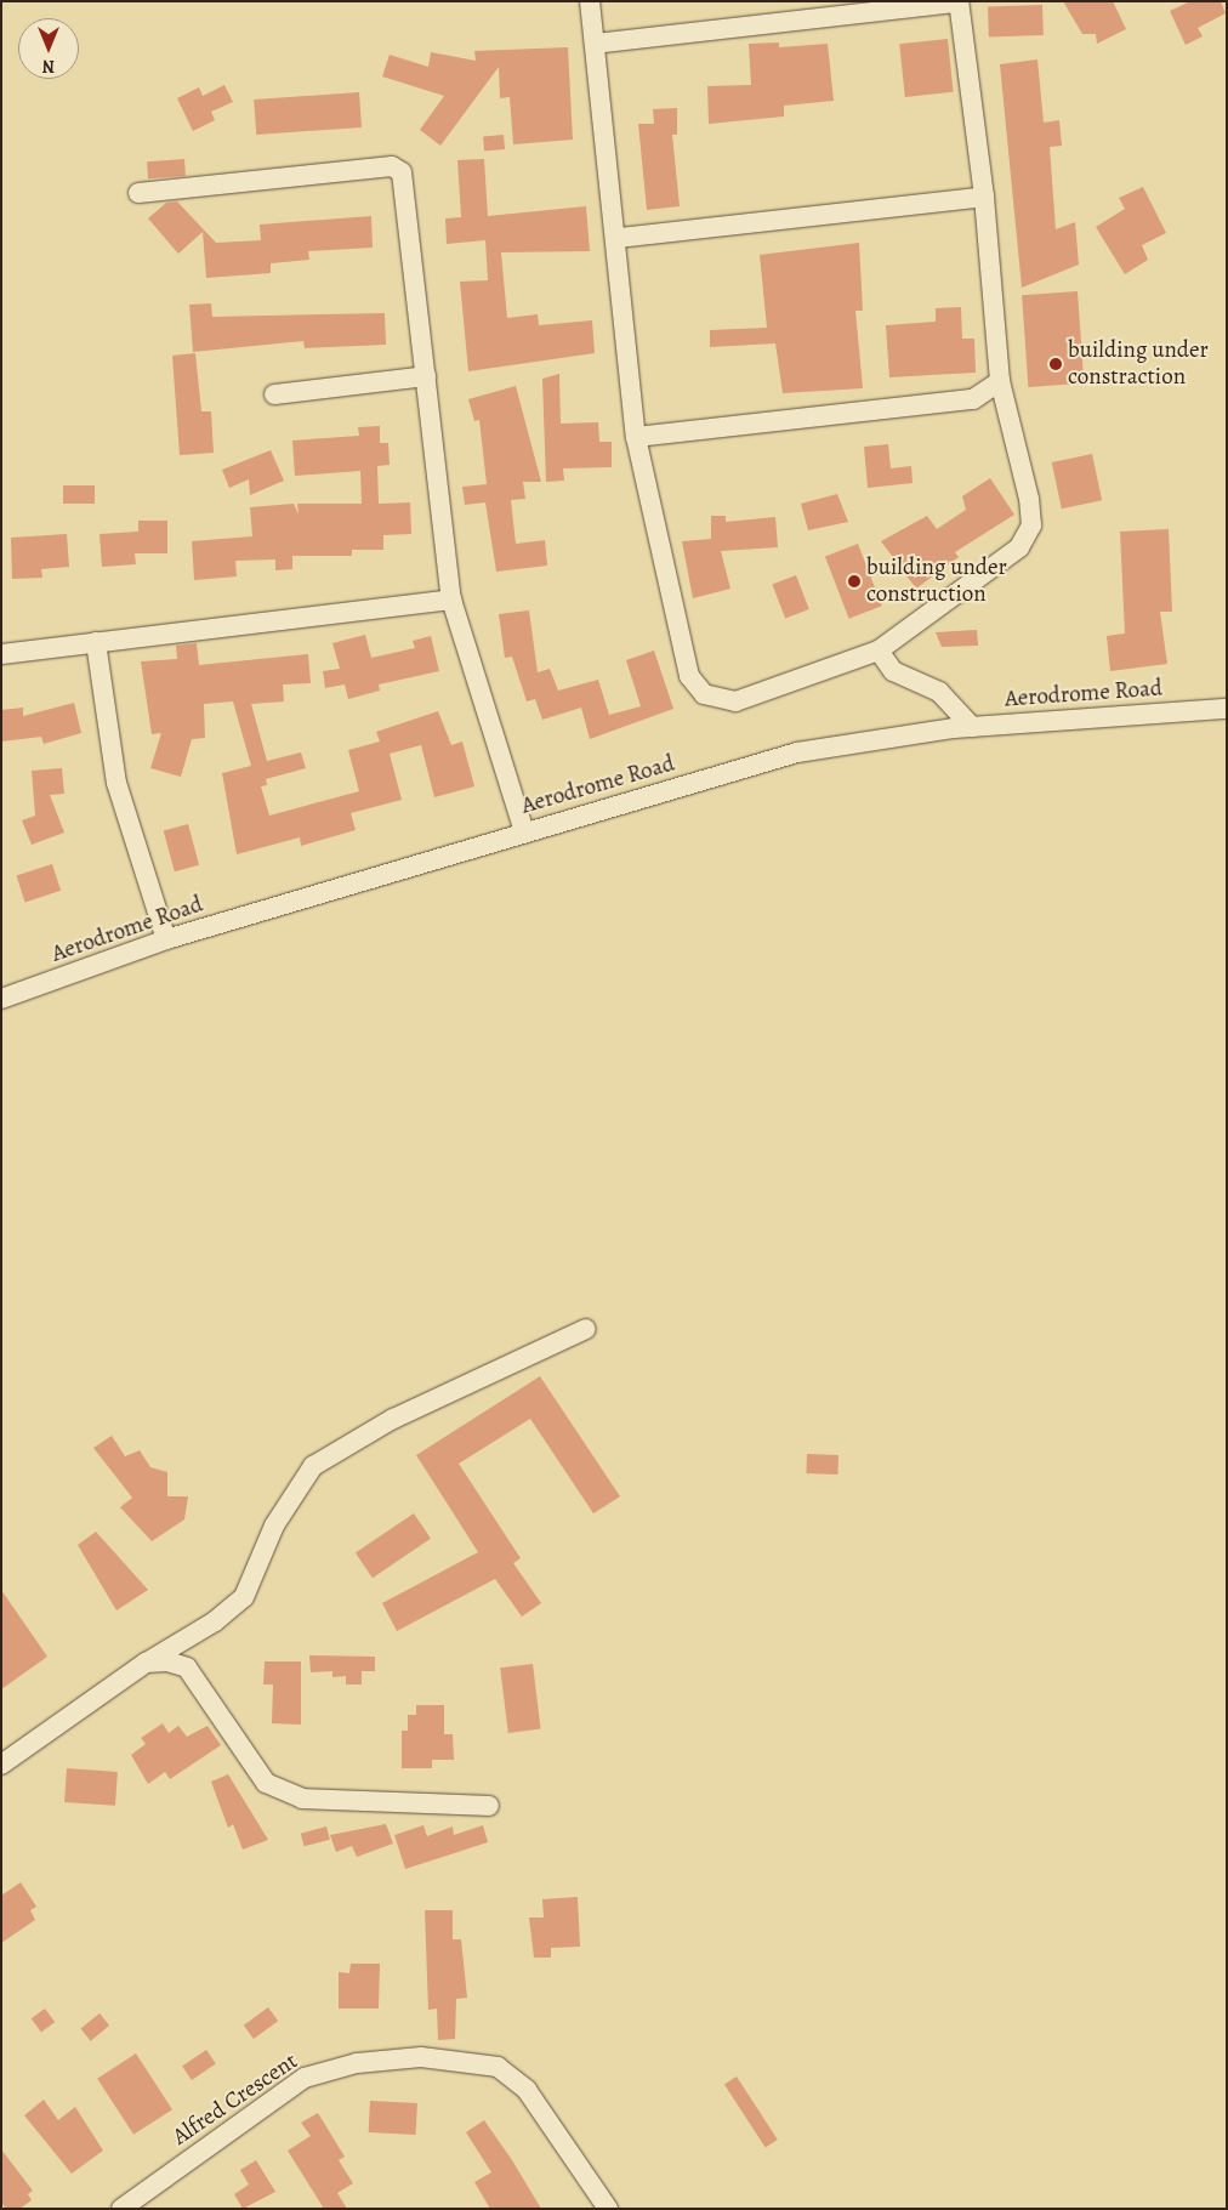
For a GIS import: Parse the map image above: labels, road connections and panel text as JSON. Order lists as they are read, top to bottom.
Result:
{
  "streets": {
    "street": ["Aerodrome Road", "Alfred Crescent"]
  },
  "places": ["building under constraction", "building under construction"],
  "north": "bottom"
}
